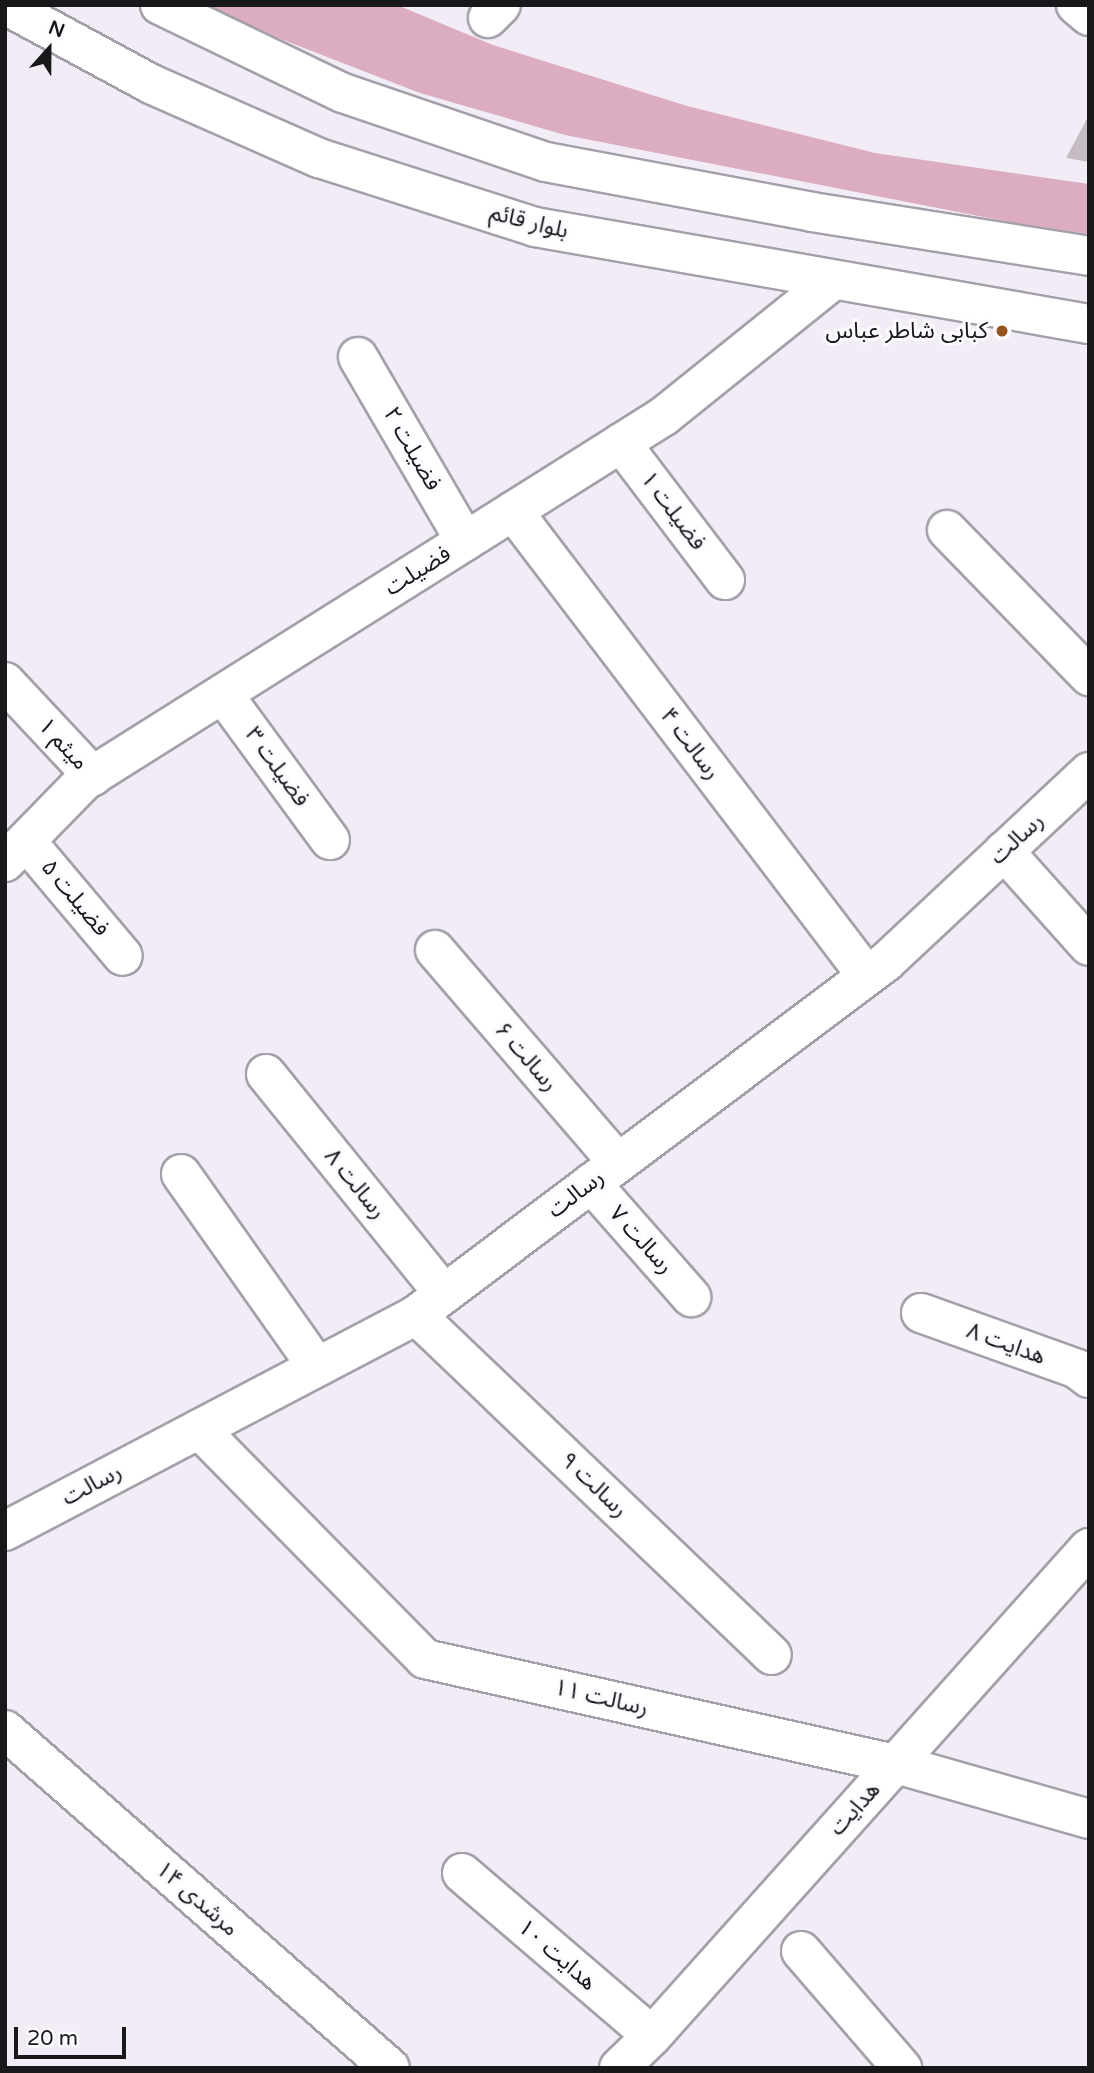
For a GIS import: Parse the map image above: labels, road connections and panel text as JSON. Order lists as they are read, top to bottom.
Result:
{
  "streets": {
    "street": [
      "بلوار قائم",
      "فضیلت ۲",
      "فضیلت ۱",
      "فضیلت",
      "میثم ۱",
      "رسالت ۴",
      "فضیلت ۳",
      "رسالت",
      "فضیلت ۵",
      "رسالت ۶",
      "رسالت ۸",
      "رسالت ۷",
      "هدایت ۸",
      "رسالت ۹",
      "رسالت ۱۱",
      "هدایت",
      "مرشدی ۱۴",
      "هدایت ۱۰"
    ]
  },
  "crossings": [
    ["بلوار قائم", "فضیلت"],
    ["فضیلت ۲", "فضیلت"],
    ["فضیلت ۱", "فضیلت"],
    ["فضیلت", "میثم ۱"],
    ["فضیلت", "رسالت ۴"],
    ["فضیلت", "فضیلت ۳"],
    ["فضیلت", "فضیلت ۵"],
    ["رسالت ۴", "رسالت"],
    ["رسالت", "رسالت ۶"],
    ["رسالت", "رسالت ۸"],
    ["رسالت", "رسالت ۷"],
    ["رسالت", "رسالت ۹"],
    ["رسالت", "رسالت ۱۱"],
    ["رسالت ۶", "رسالت ۷"],
    ["رسالت ۸", "رسالت ۹"],
    ["رسالت ۱۱", "هدایت"],
    ["هدایت", "هدایت ۱۰"]
  ],
  "places": ["کبابی شاطر عباس"],
  "scale_bar": "20 m",
  "north": "top"
}
